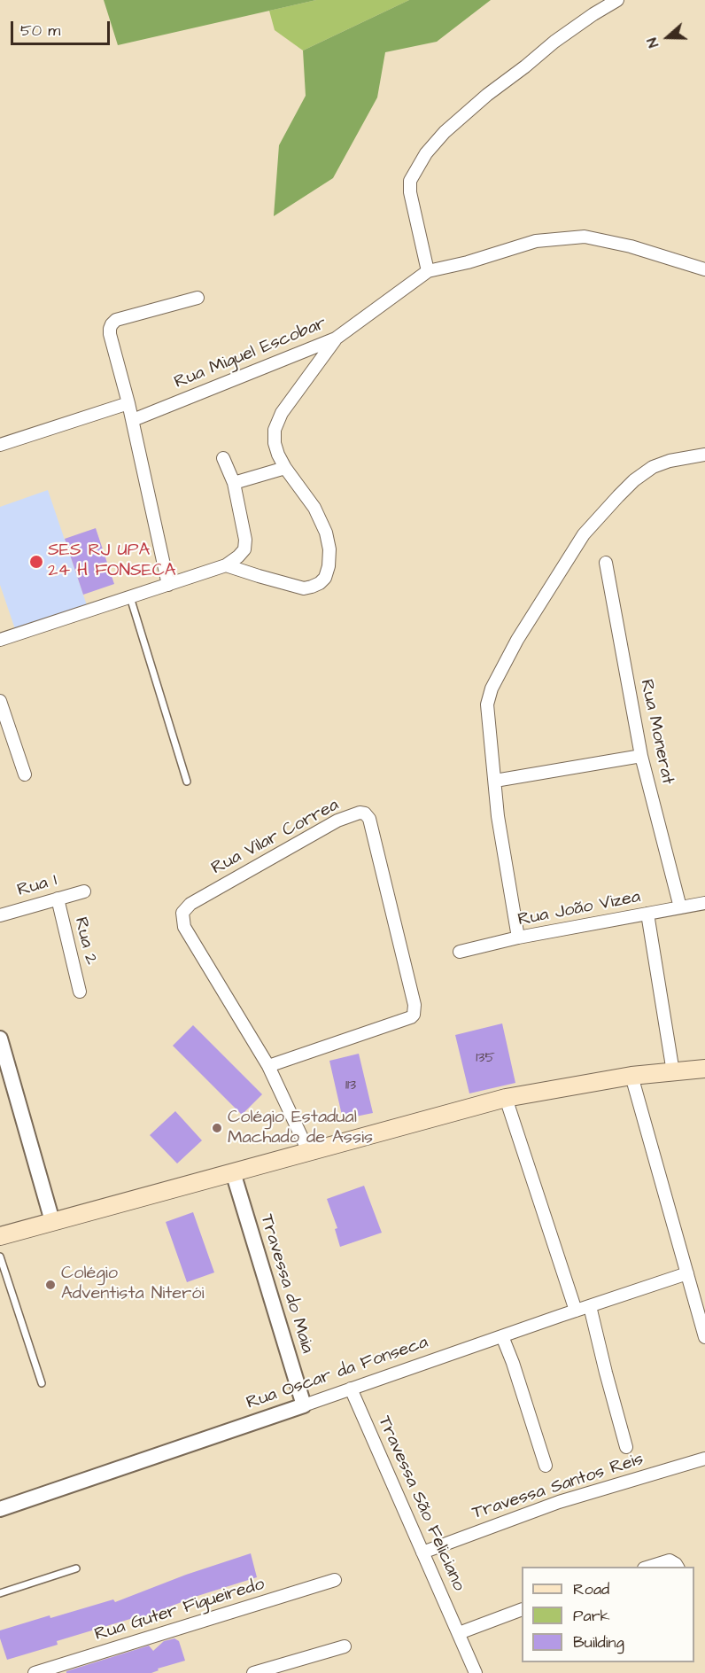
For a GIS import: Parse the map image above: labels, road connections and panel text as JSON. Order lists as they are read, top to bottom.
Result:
{
  "streets": {
    "street": [
      "Rua Miguel Escobar",
      "Rua Monerat",
      "Rua Vilar Correa",
      "Rua 1",
      "Rua João Vizea",
      "Rua 2",
      "Travessa do Maia",
      "Rua Oscar da Fonseca",
      "Travessa Santos Reis",
      "Travessa São Feliciano",
      "Rua Guter Figueiredo"
    ]
  },
  "crossings": [
    ["Rua Monerat", "Rua João Vizea"],
    ["Rua 1", "Rua 2"],
    ["Travessa do Maia", "Rua Oscar da Fonseca"],
    ["Rua Oscar da Fonseca", "Travessa São Feliciano"],
    ["Travessa Santos Reis", "Travessa São Feliciano"]
  ],
  "places": ["SES RJ UPA 24 H FONSECA", "Colégio Estadual Machado de Assis", "Colégio Adventista Niterói"],
  "house_numbers": ["135", "113"],
  "legend": ["Road", "Park", "Building"],
  "scale_bar": "50 m",
  "north": "left"
}
